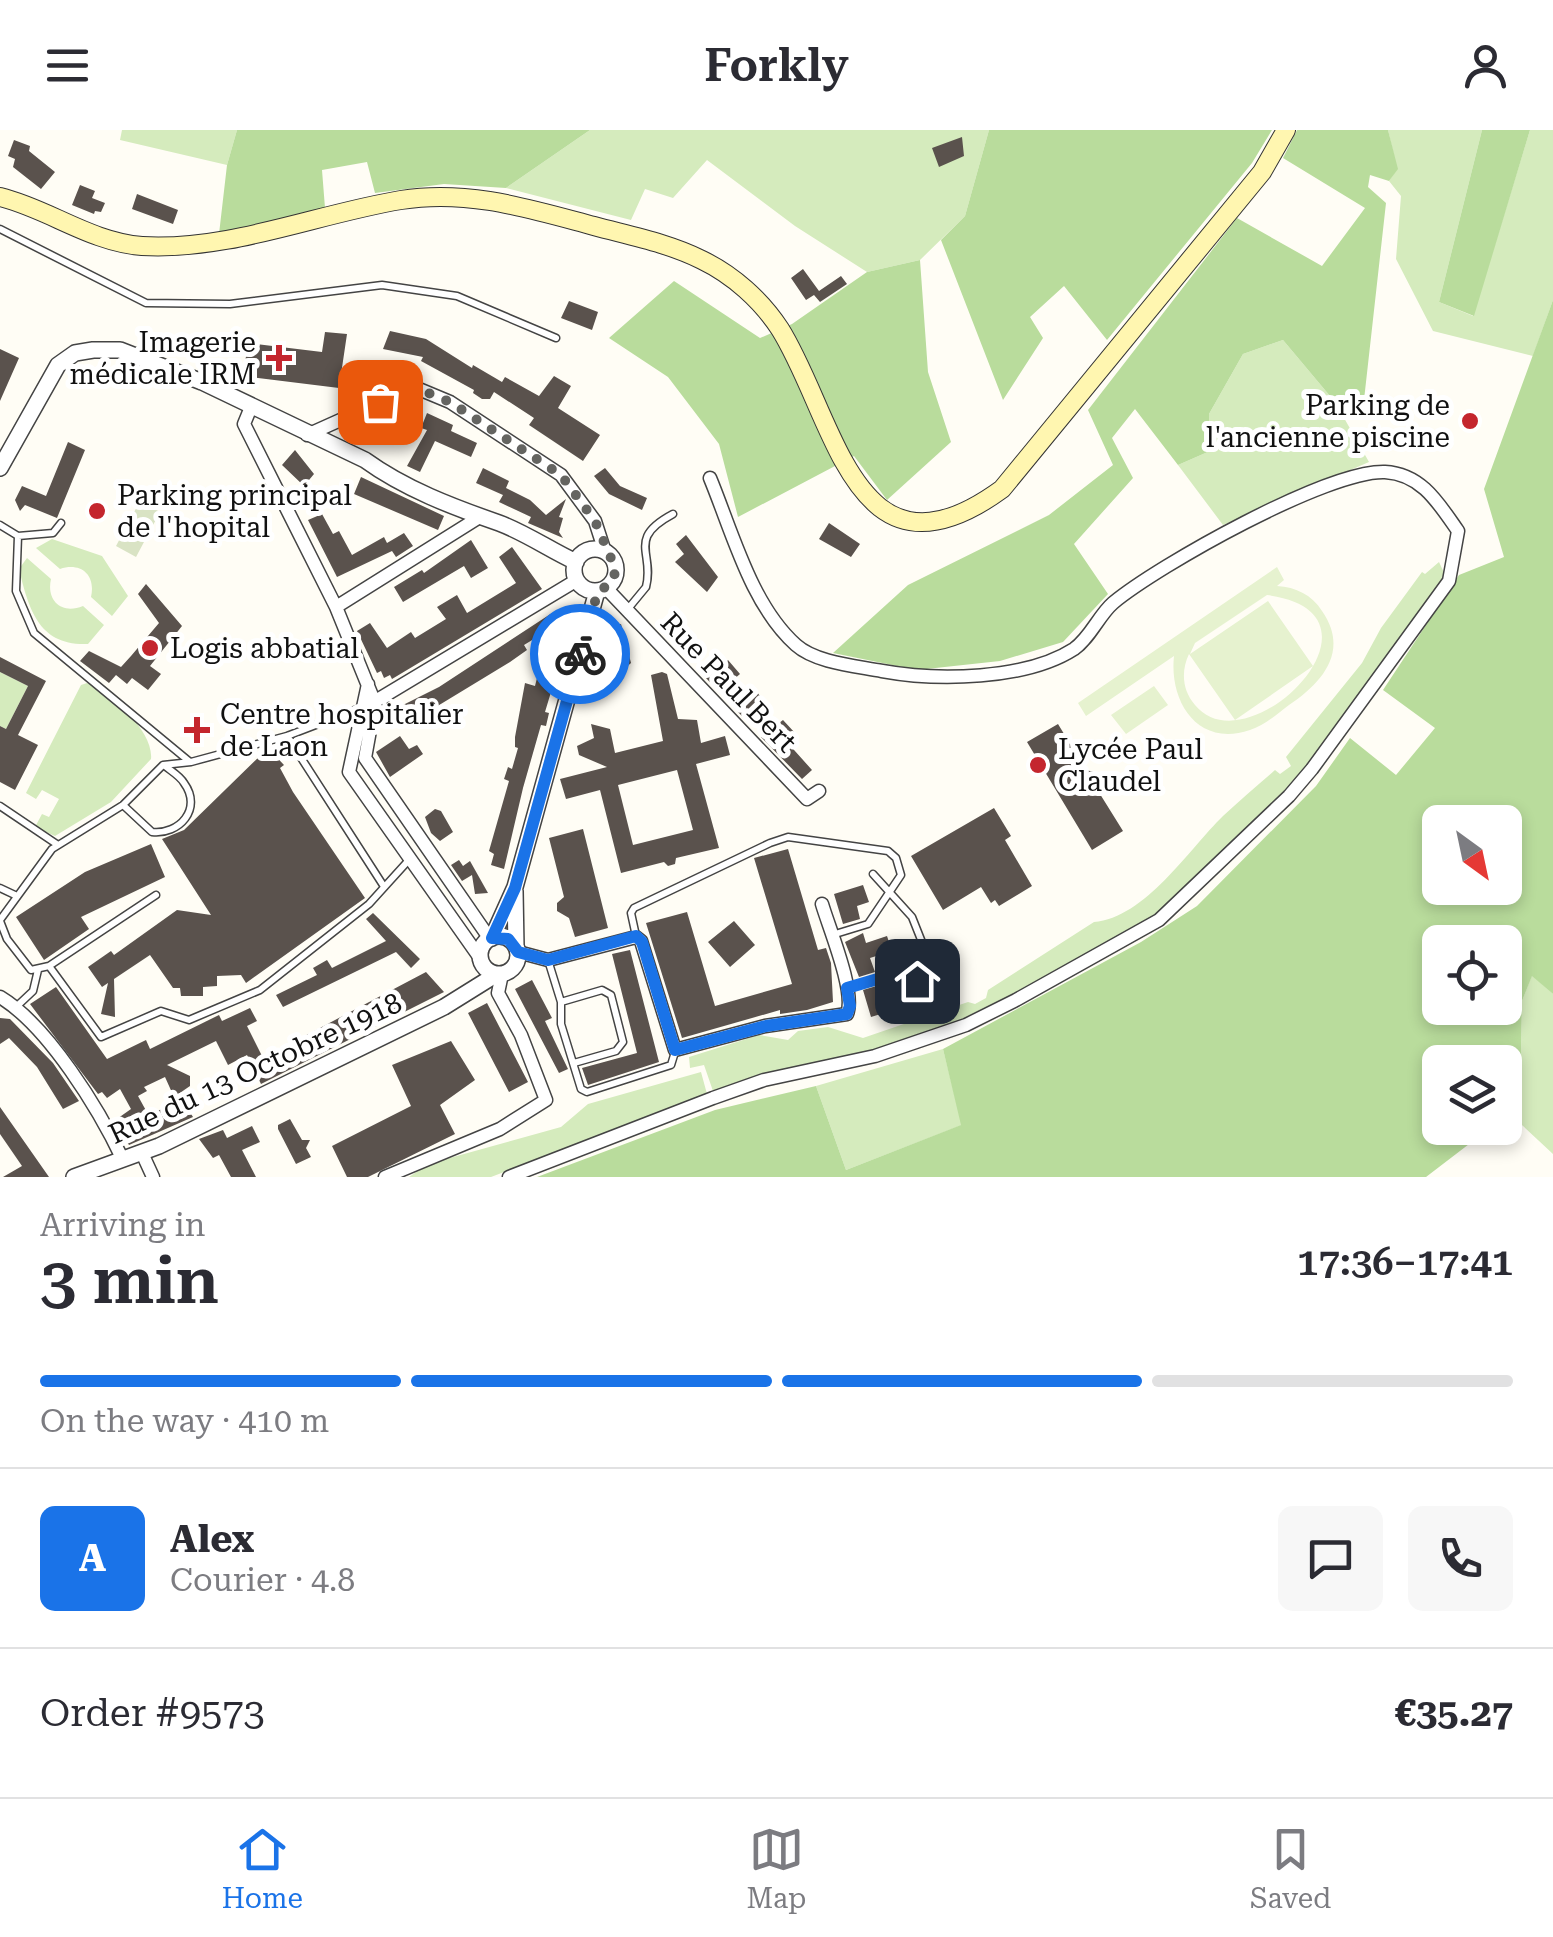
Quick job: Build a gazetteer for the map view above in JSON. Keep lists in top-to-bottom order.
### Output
{
  "streets": {
    "street": ["Rue Paul Bert", "Rue du 13 Octobre 1918"]
  },
  "places": {
    "health": ["Imagerie médicale IRM", "Centre hospitalier de Laon"],
    "other": [
      "Parking de l'ancienne piscine",
      "Parking principal de l'hopital",
      "Logis abbatial",
      "Lycée Paul Claudel"
    ]
  },
  "north": "bottom right",
  "page": {
    "header": "Forkly",
    "heading": ["3 min", "Arriving in", "17:36–17:41"],
    "panel": [
      "Alex",
      "Courier · 4.8",
      "Order #9573",
      "€35.27"
    ],
    "bar": "On the way · 410 m",
    "round": "A",
    "tabs": ["Home", "Map", "Saved"]
  }
}
